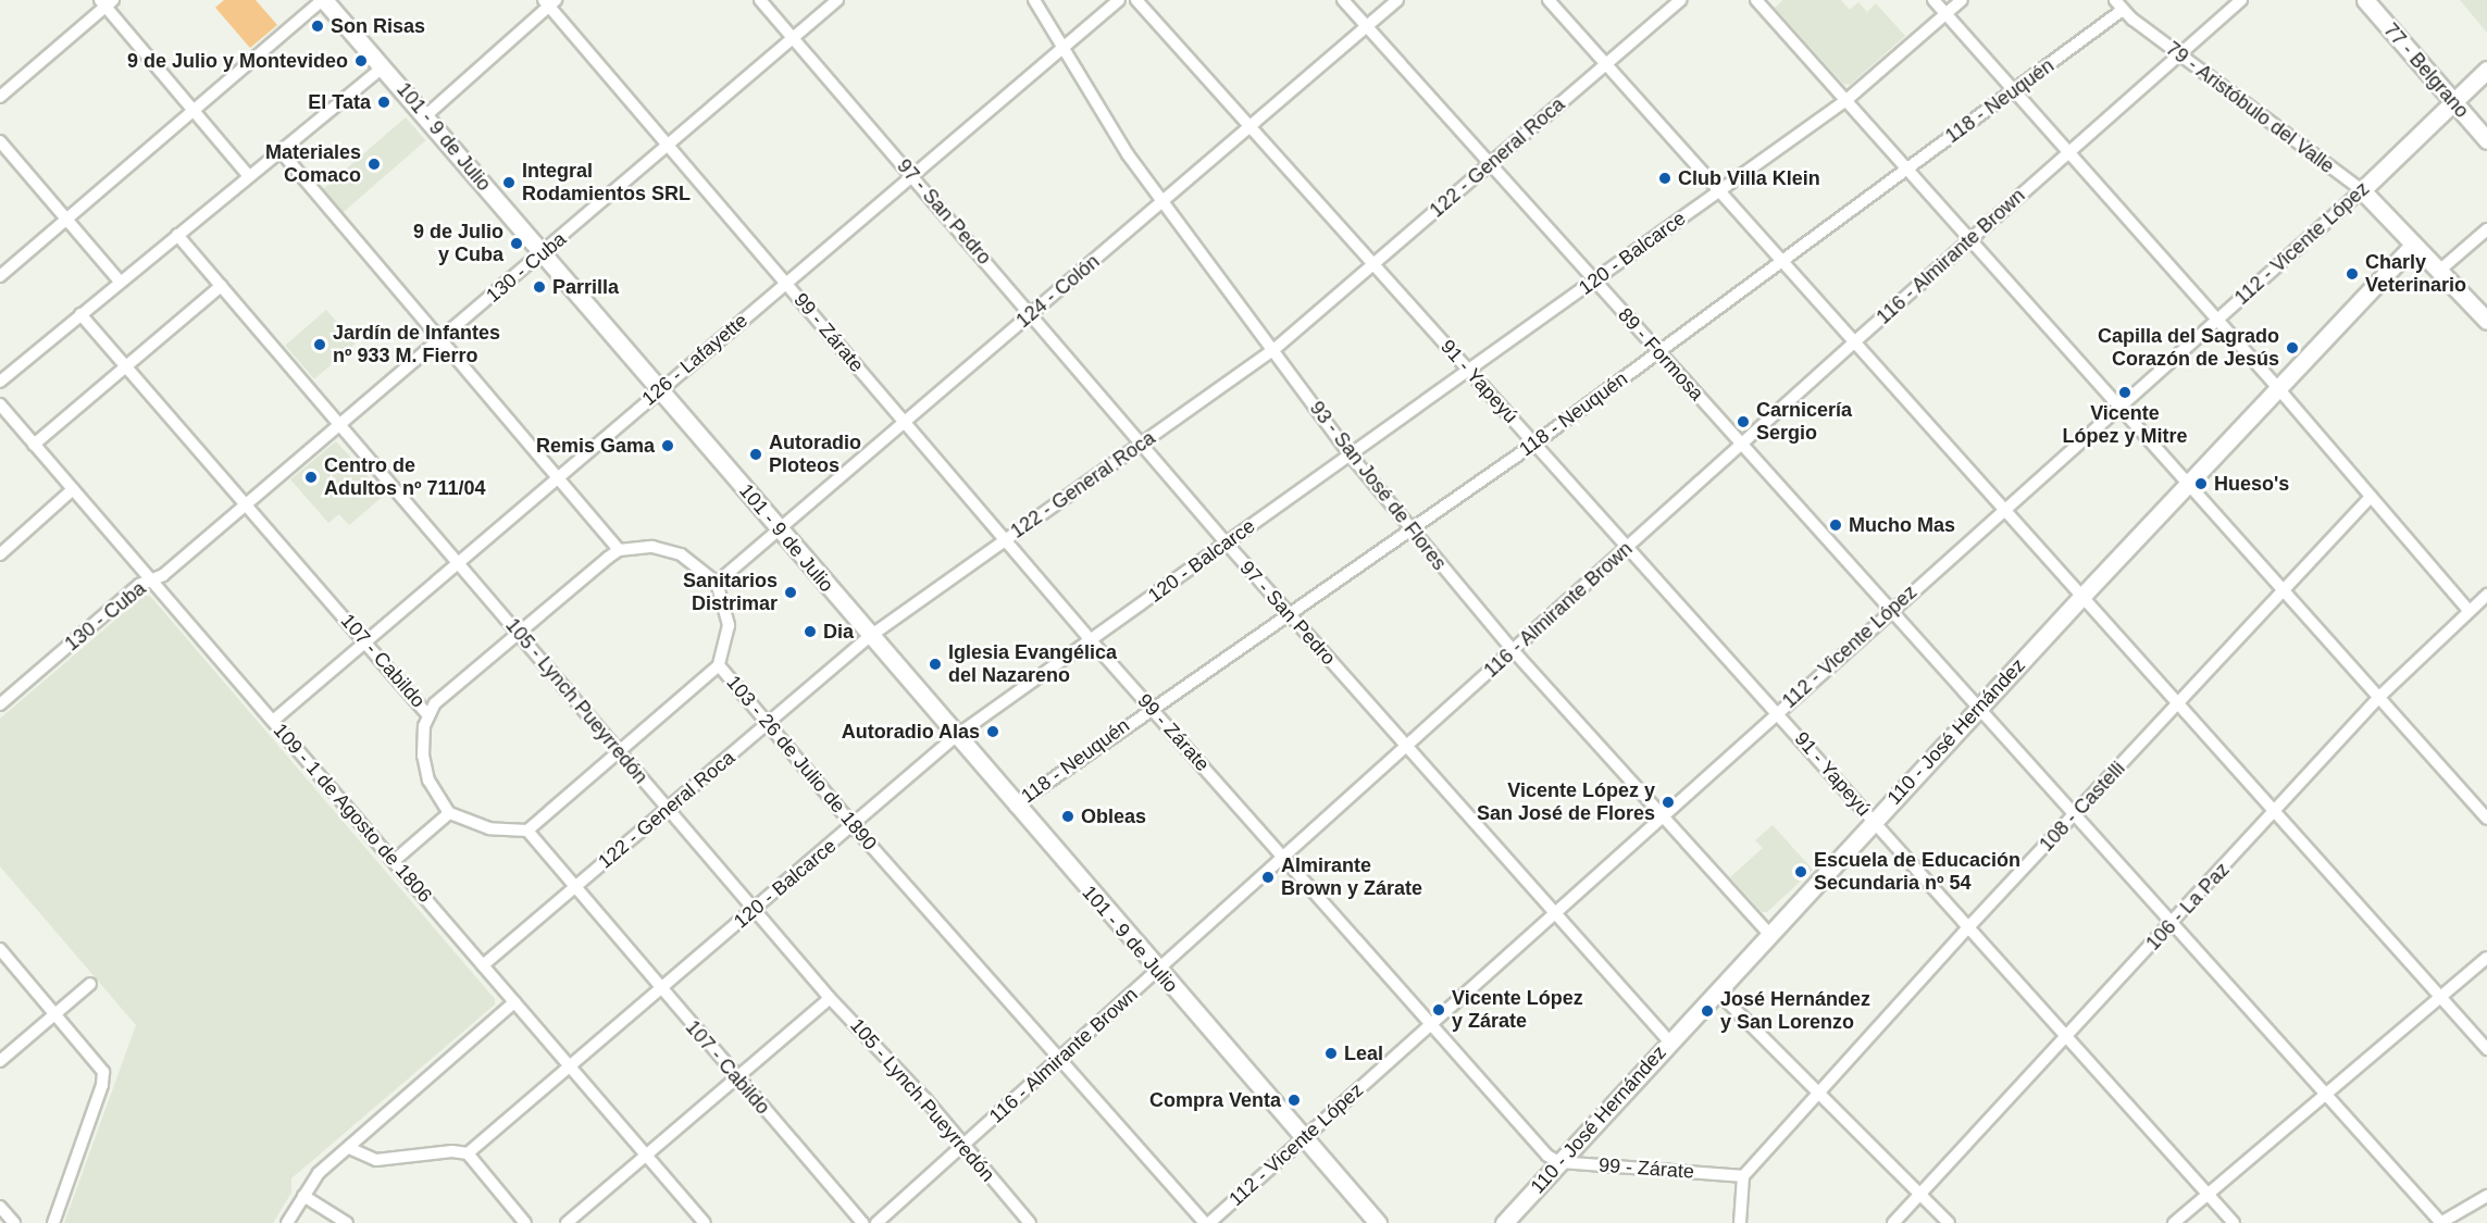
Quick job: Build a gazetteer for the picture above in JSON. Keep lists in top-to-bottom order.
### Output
{
  "streets": {
    "street": [
      "77 - Belgrano",
      "118 - Neuquén",
      "79 - Aristóbulo del Valle",
      "101 - 9 de Julio",
      "122 - General Roca",
      "97 - San Pedro",
      "112 - Vicente López",
      "120 - Balcarce",
      "116 - Almirante Brown",
      "130 - Cuba",
      "124 - Colón",
      "99 - Zárate",
      "89 - Formosa",
      "126 - Lafayette",
      "91 - Yapeyú",
      "93 - San José de Flores",
      "107 - Cabildo",
      "105 - Lynch Pueyrredón",
      "110 - José Hernández",
      "103 - 26 de Julio de 1890",
      "108 - Castelli",
      "109 - 1 de Agosto de 1806",
      "106 - La Paz"
    ]
  },
  "crossings": [
    ["77 - Belgrano", "112 - Vicente López"],
    ["118 - Neuquén", "79 - Aristóbulo del Valle"],
    ["118 - Neuquén", "101 - 9 de Julio"],
    ["118 - Neuquén", "97 - San Pedro"],
    ["118 - Neuquén", "99 - Zárate"],
    ["118 - Neuquén", "89 - Formosa"],
    ["118 - Neuquén", "91 - Yapeyú"],
    ["118 - Neuquén", "93 - San José de Flores"],
    ["79 - Aristóbulo del Valle", "112 - Vicente López"],
    ["79 - Aristóbulo del Valle", "116 - Almirante Brown"],
    ["79 - Aristóbulo del Valle", "110 - José Hernández"],
    ["101 - 9 de Julio", "122 - General Roca"],
    ["101 - 9 de Julio", "112 - Vicente López"],
    ["101 - 9 de Julio", "120 - Balcarce"],
    ["101 - 9 de Julio", "116 - Almirante Brown"],
    ["101 - 9 de Julio", "130 - Cuba"],
    ["101 - 9 de Julio", "124 - Colón"],
    ["101 - 9 de Julio", "126 - Lafayette"],
    ["122 - General Roca", "97 - San Pedro"],
    ["122 - General Roca", "99 - Zárate"],
    ["122 - General Roca", "89 - Formosa"],
    ["122 - General Roca", "91 - Yapeyú"],
    ["122 - General Roca", "93 - San José de Flores"],
    ["122 - General Roca", "107 - Cabildo"],
    ["122 - General Roca", "105 - Lynch Pueyrredón"],
    ["122 - General Roca", "103 - 26 de Julio de 1890"],
    ["122 - General Roca", "109 - 1 de Agosto de 1806"],
    ["97 - San Pedro", "112 - Vicente López"],
    ["97 - San Pedro", "120 - Balcarce"],
    ["97 - San Pedro", "116 - Almirante Brown"],
    ["97 - San Pedro", "130 - Cuba"],
    ["97 - San Pedro", "124 - Colón"],
    ["97 - San Pedro", "126 - Lafayette"],
    ["97 - San Pedro", "110 - José Hernández"],
    ["112 - Vicente López", "99 - Zárate"],
    ["112 - Vicente López", "89 - Formosa"],
    ["112 - Vicente López", "91 - Yapeyú"],
    ["112 - Vicente López", "93 - San José de Flores"],
    ["112 - Vicente López", "103 - 26 de Julio de 1890"],
    ["120 - Balcarce", "99 - Zárate"],
    ["120 - Balcarce", "89 - Formosa"],
    ["120 - Balcarce", "91 - Yapeyú"],
    ["120 - Balcarce", "93 - San José de Flores"],
    ["120 - Balcarce", "107 - Cabildo"],
    ["120 - Balcarce", "105 - Lynch Pueyrredón"],
    ["120 - Balcarce", "103 - 26 de Julio de 1890"],
    ["120 - Balcarce", "109 - 1 de Agosto de 1806"],
    ["116 - Almirante Brown", "99 - Zárate"],
    ["116 - Almirante Brown", "89 - Formosa"],
    ["116 - Almirante Brown", "91 - Yapeyú"],
    ["116 - Almirante Brown", "93 - San José de Flores"],
    ["116 - Almirante Brown", "105 - Lynch Pueyrredón"],
    ["116 - Almirante Brown", "103 - 26 de Julio de 1890"],
    ["130 - Cuba", "99 - Zárate"],
    ["130 - Cuba", "107 - Cabildo"],
    ["130 - Cuba", "105 - Lynch Pueyrredón"],
    ["130 - Cuba", "109 - 1 de Agosto de 1806"],
    ["124 - Colón", "99 - Zárate"],
    ["124 - Colón", "89 - Formosa"],
    ["124 - Colón", "91 - Yapeyú"],
    ["124 - Colón", "93 - San José de Flores"],
    ["124 - Colón", "103 - 26 de Julio de 1890"],
    ["99 - Zárate", "126 - Lafayette"],
    ["99 - Zárate", "110 - José Hernández"],
    ["99 - Zárate", "108 - Castelli"],
    ["89 - Formosa", "110 - José Hernández"],
    ["89 - Formosa", "108 - Castelli"],
    ["89 - Formosa", "106 - La Paz"],
    ["126 - Lafayette", "93 - San José de Flores"],
    ["126 - Lafayette", "107 - Cabildo"],
    ["126 - Lafayette", "105 - Lynch Pueyrredón"],
    ["126 - Lafayette", "109 - 1 de Agosto de 1806"],
    ["91 - Yapeyú", "110 - José Hernández"],
    ["91 - Yapeyú", "108 - Castelli"],
    ["91 - Yapeyú", "106 - La Paz"],
    ["93 - San José de Flores", "110 - José Hernández"],
    ["107 - Cabildo", "105 - Lynch Pueyrredón"]
  ],
  "places": [
    "Son Risas",
    "9 de Julio y Montevideo",
    "El Tata",
    "Materiales Comaco",
    "Club Villa Klein",
    "Integral Rodamientos SRL",
    "9 de Julio y Cuba",
    "Charly Veterinario",
    "Parrilla",
    "Jardín de Infantes nº 933 M. Fierro",
    "Capilla del Sagrado Corazón de Jesús",
    "Vicente López y Mitre",
    "Carnicería Sergio",
    "Remis Gama",
    "Autoradio Ploteos",
    "Centro de Adultos nº 711/04",
    "Hueso's",
    "Mucho Mas",
    "Sanitarios Distrimar",
    "Dia",
    "Iglesia Evangélica del Nazareno",
    "Autoradio Alas",
    "Vicente López y San José de Flores",
    "Obleas",
    "Escuela de Educación Secundaria nº 54",
    "Almirante Brown y Zárate",
    "Vicente López y Zárate",
    "José Hernández y San Lorenzo",
    "Leal",
    "Compra Venta"
  ]
}
